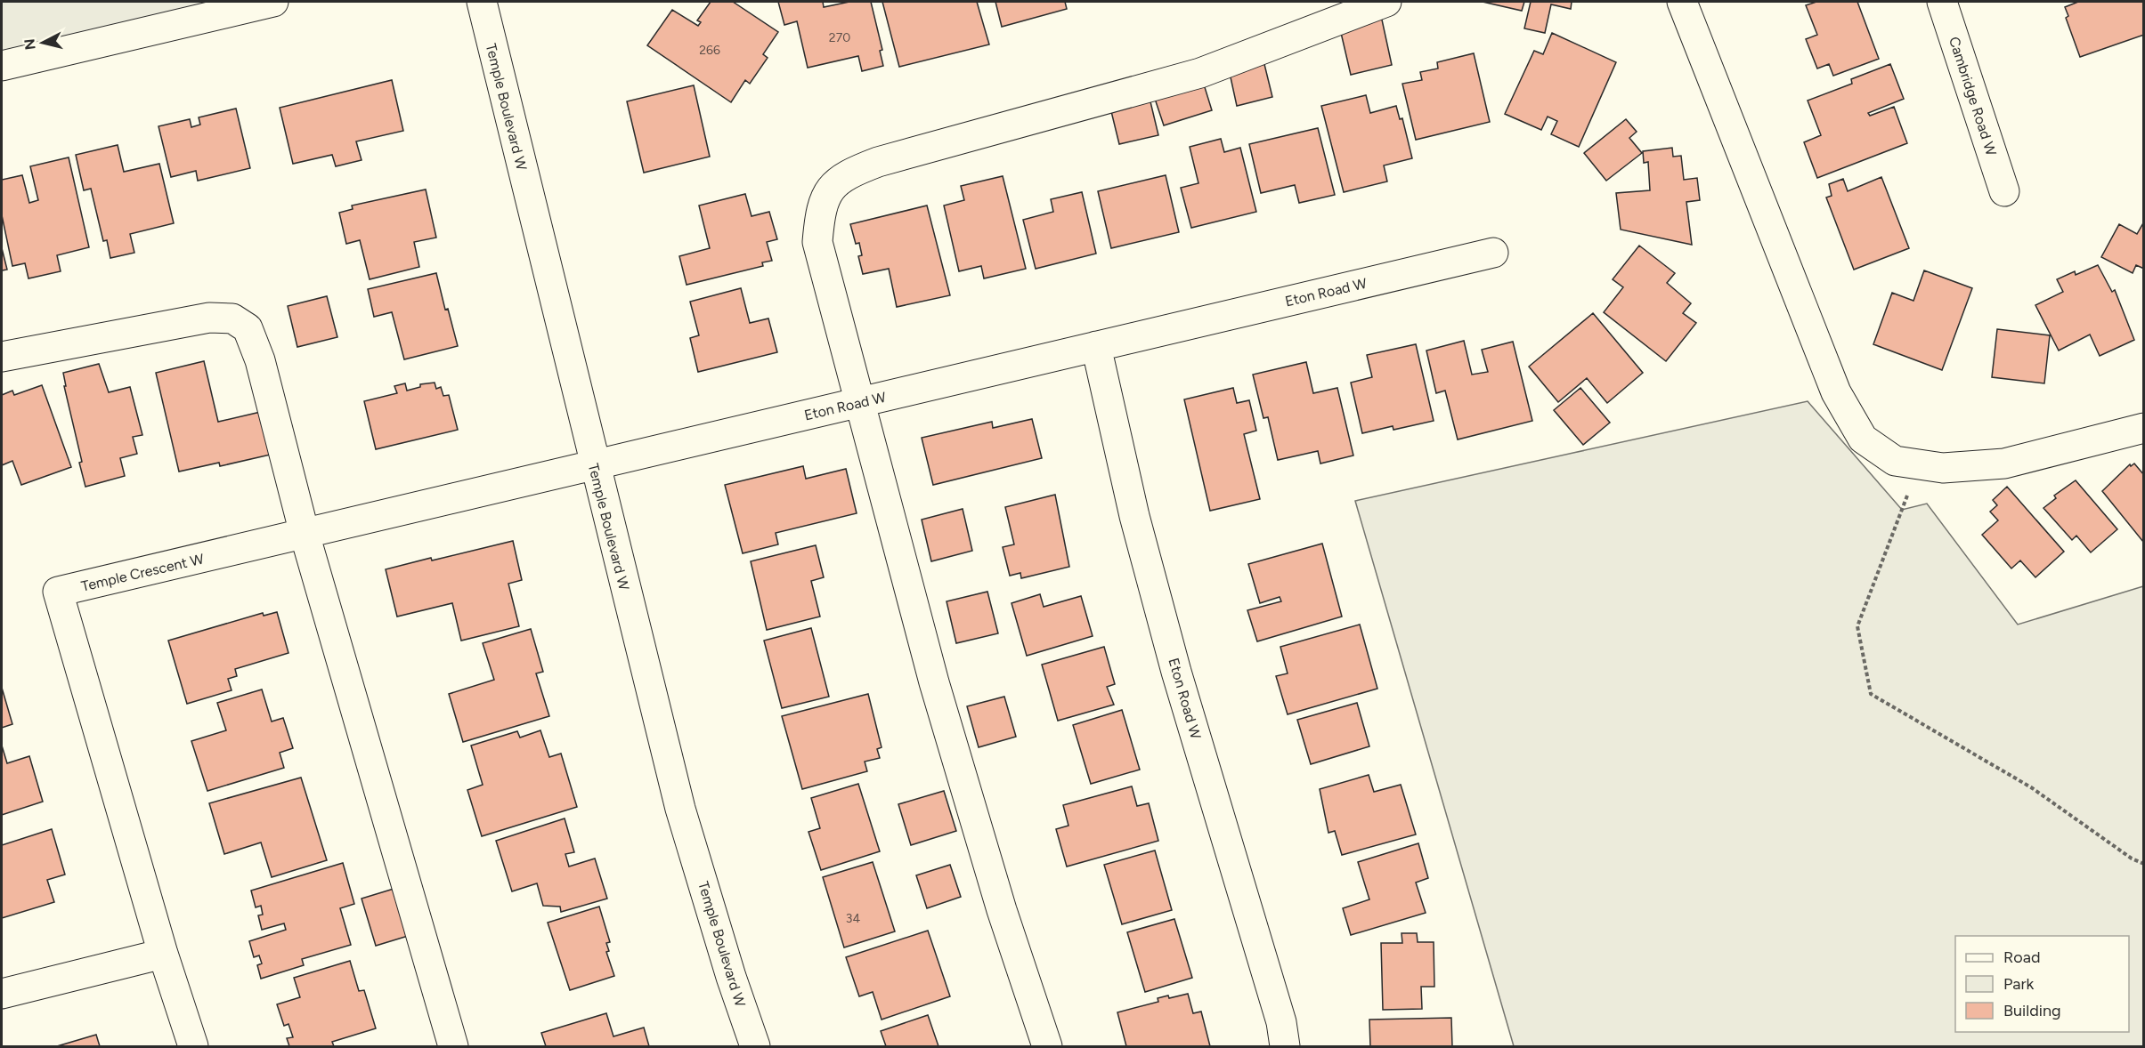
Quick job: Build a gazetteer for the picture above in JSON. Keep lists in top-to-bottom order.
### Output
{
  "streets": {
    "street": [
      "Cambridge Road W",
      "Temple Boulevard W",
      "Eton Road W",
      "Temple Crescent W"
    ]
  },
  "crossings": [
    ["Temple Boulevard W", "Eton Road W"],
    ["Temple Boulevard W", "Temple Crescent W"],
    ["Eton Road W", "Temple Crescent W"]
  ],
  "house_numbers": ["270", "266", "34"],
  "legend": ["Road", "Park", "Building"],
  "north": "left"
}
